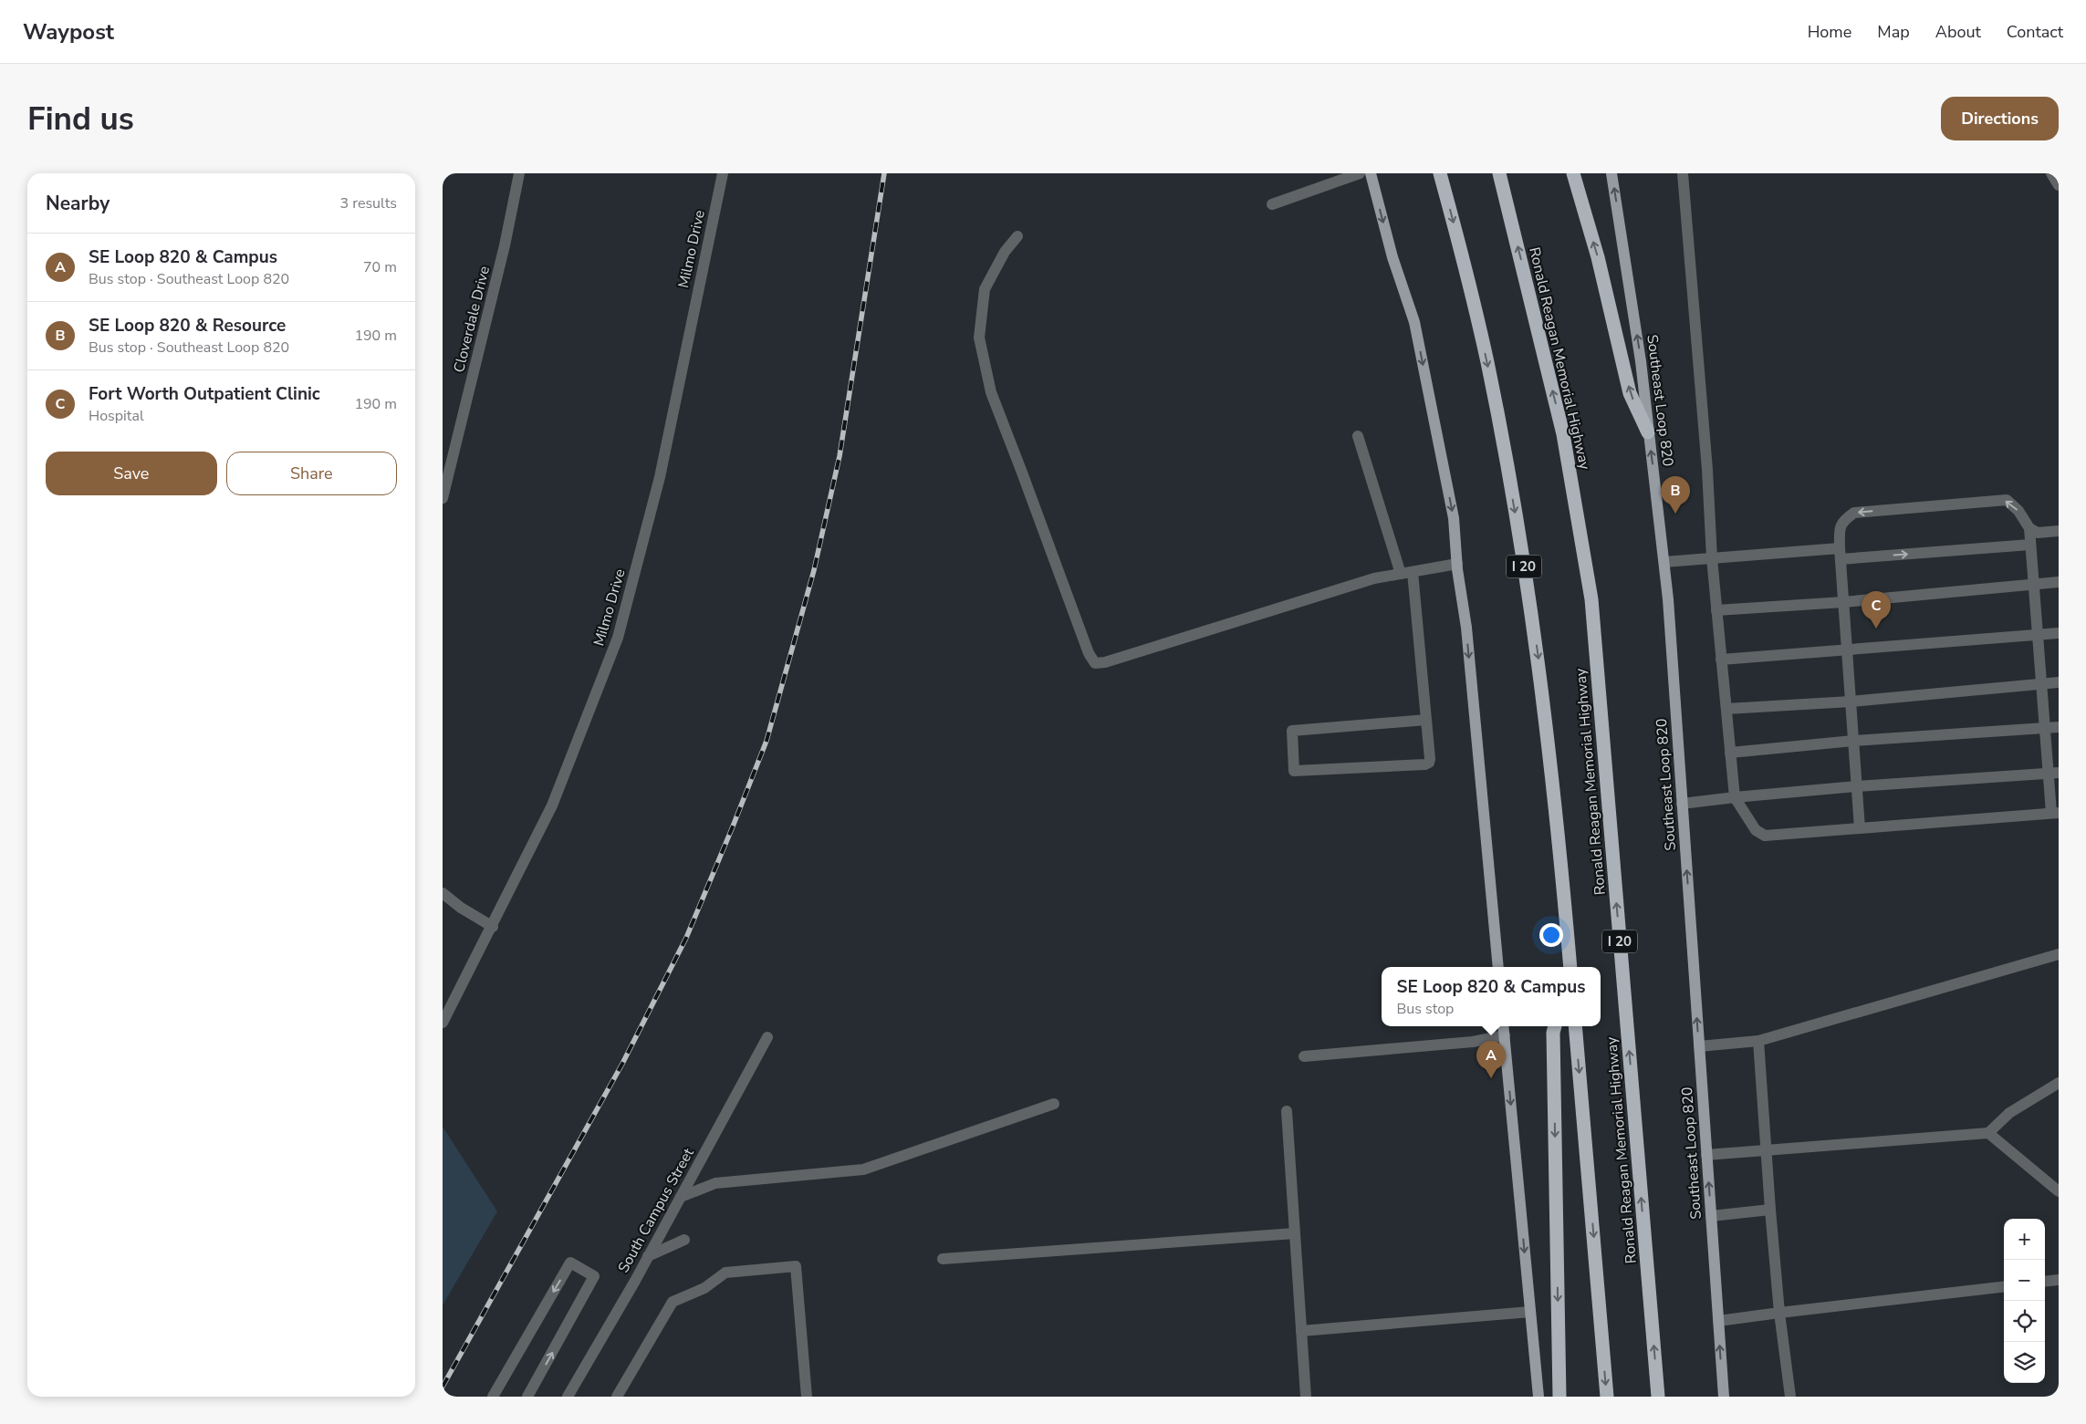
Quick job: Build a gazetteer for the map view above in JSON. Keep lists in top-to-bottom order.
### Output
{
  "streets": {
    "highway": ["Ronald Reagan Memorial Highway", "I 20"],
    "main road": ["Southeast Loop 820"],
    "street": ["Milmo Drive", "Cloverdale Drive", "South Campus Street"]
  },
  "one_way": ["Southeast Loop 820"],
  "page": {
    "header": "Waypost",
    "nav": [
      "Home",
      "Map",
      "About",
      "Contact"
    ],
    "buttons": [
      "Directions",
      ["Save", "Share"]
    ],
    "title": "Find us",
    "heading": ["Nearby", "3 results"],
    "list": [
      {
        "mark": "A",
        "name": "SE Loop 820 & Campus",
        "note": "Bus stop · Southeast Loop 820",
        "value": "70 m"
      },
      {
        "mark": "B",
        "name": "SE Loop 820 & Resource",
        "note": "Bus stop · Southeast Loop 820",
        "value": "190 m"
      },
      {
        "mark": "C",
        "name": "Fort Worth Outpatient Clinic",
        "note": "Hospital",
        "value": "190 m"
      }
    ],
    "pins": ["B", "C", "A"],
    "popup": ["SE Loop 820 & Campus", "Bus stop"],
    "map_buttons": ["+", "−"]
  }
}
